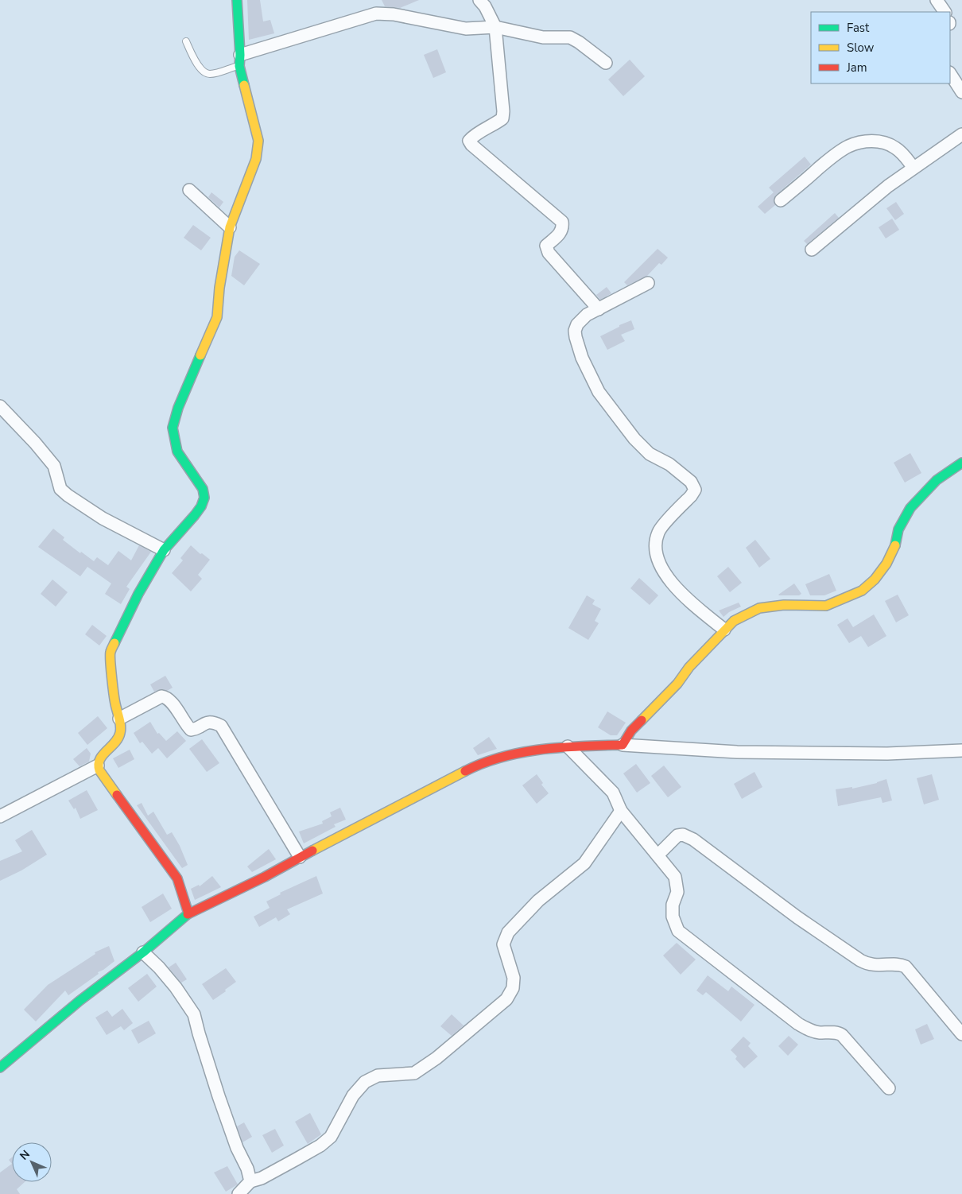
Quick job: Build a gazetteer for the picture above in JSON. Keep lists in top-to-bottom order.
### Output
{
  "legend": ["Fast", "Slow", "Jam"],
  "north": "top left"
}
